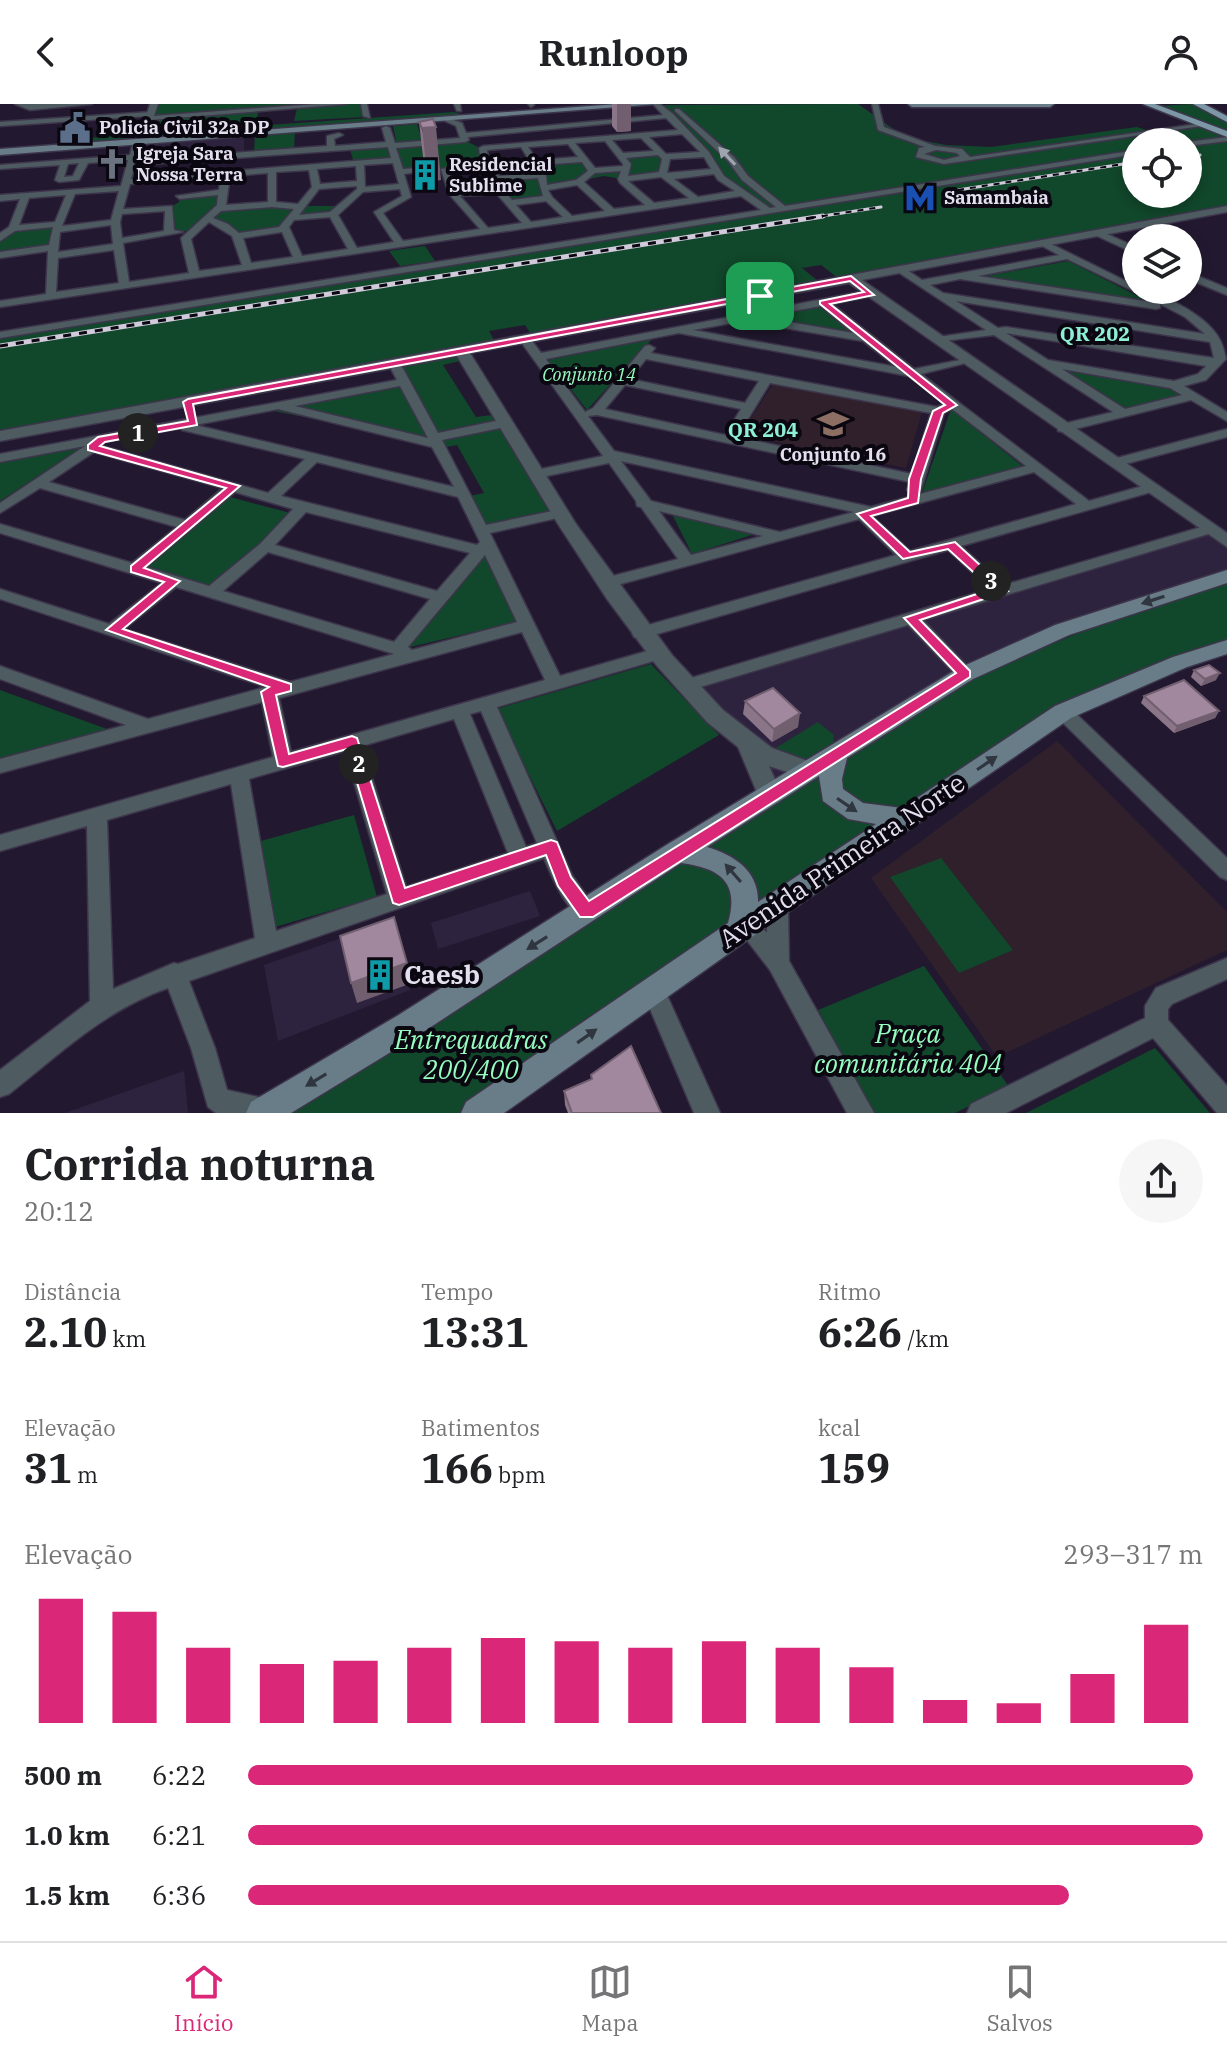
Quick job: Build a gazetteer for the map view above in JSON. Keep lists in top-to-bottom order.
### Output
{
  "streets": {
    "main road": ["Avenida Primeira Norte"]
  },
  "districts": ["QR 202", "QR 204"],
  "parks": ["Conjunto 14", "Praça comunitária 404", "Entrequadras 200/400"],
  "places": {
    "public building": ["Policia Civil 32a DP"],
    "church": ["Igreja Sara Nossa Terra"],
    "building": ["Residencial Sublime", "Caesb"],
    "metro station": ["Samambaia"],
    "school or university": ["Conjunto 16"]
  },
  "page": {
    "header": "Runloop",
    "pins": ["1", "3", "2"],
    "heading": ["Corrida noturna", "20:12"],
    "stats": [
      ["Distância", "2.10 km"],
      ["Tempo", "13:31"],
      ["Ritmo", "6:26 /km"],
      ["Elevação", "31 m"],
      ["Batimentos", "166 bpm"],
      ["kcal", "159"]
    ],
    "chart": ["Elevação", "293–317 m"],
    "list": [
      {
        "name": "500 m",
        "note": "6:22"
      },
      {
        "name": "1.0 km",
        "note": "6:21"
      },
      {
        "name": "1.5 km",
        "note": "6:36"
      }
    ],
    "tabs": ["Início", "Mapa", "Salvos"]
  }
}
